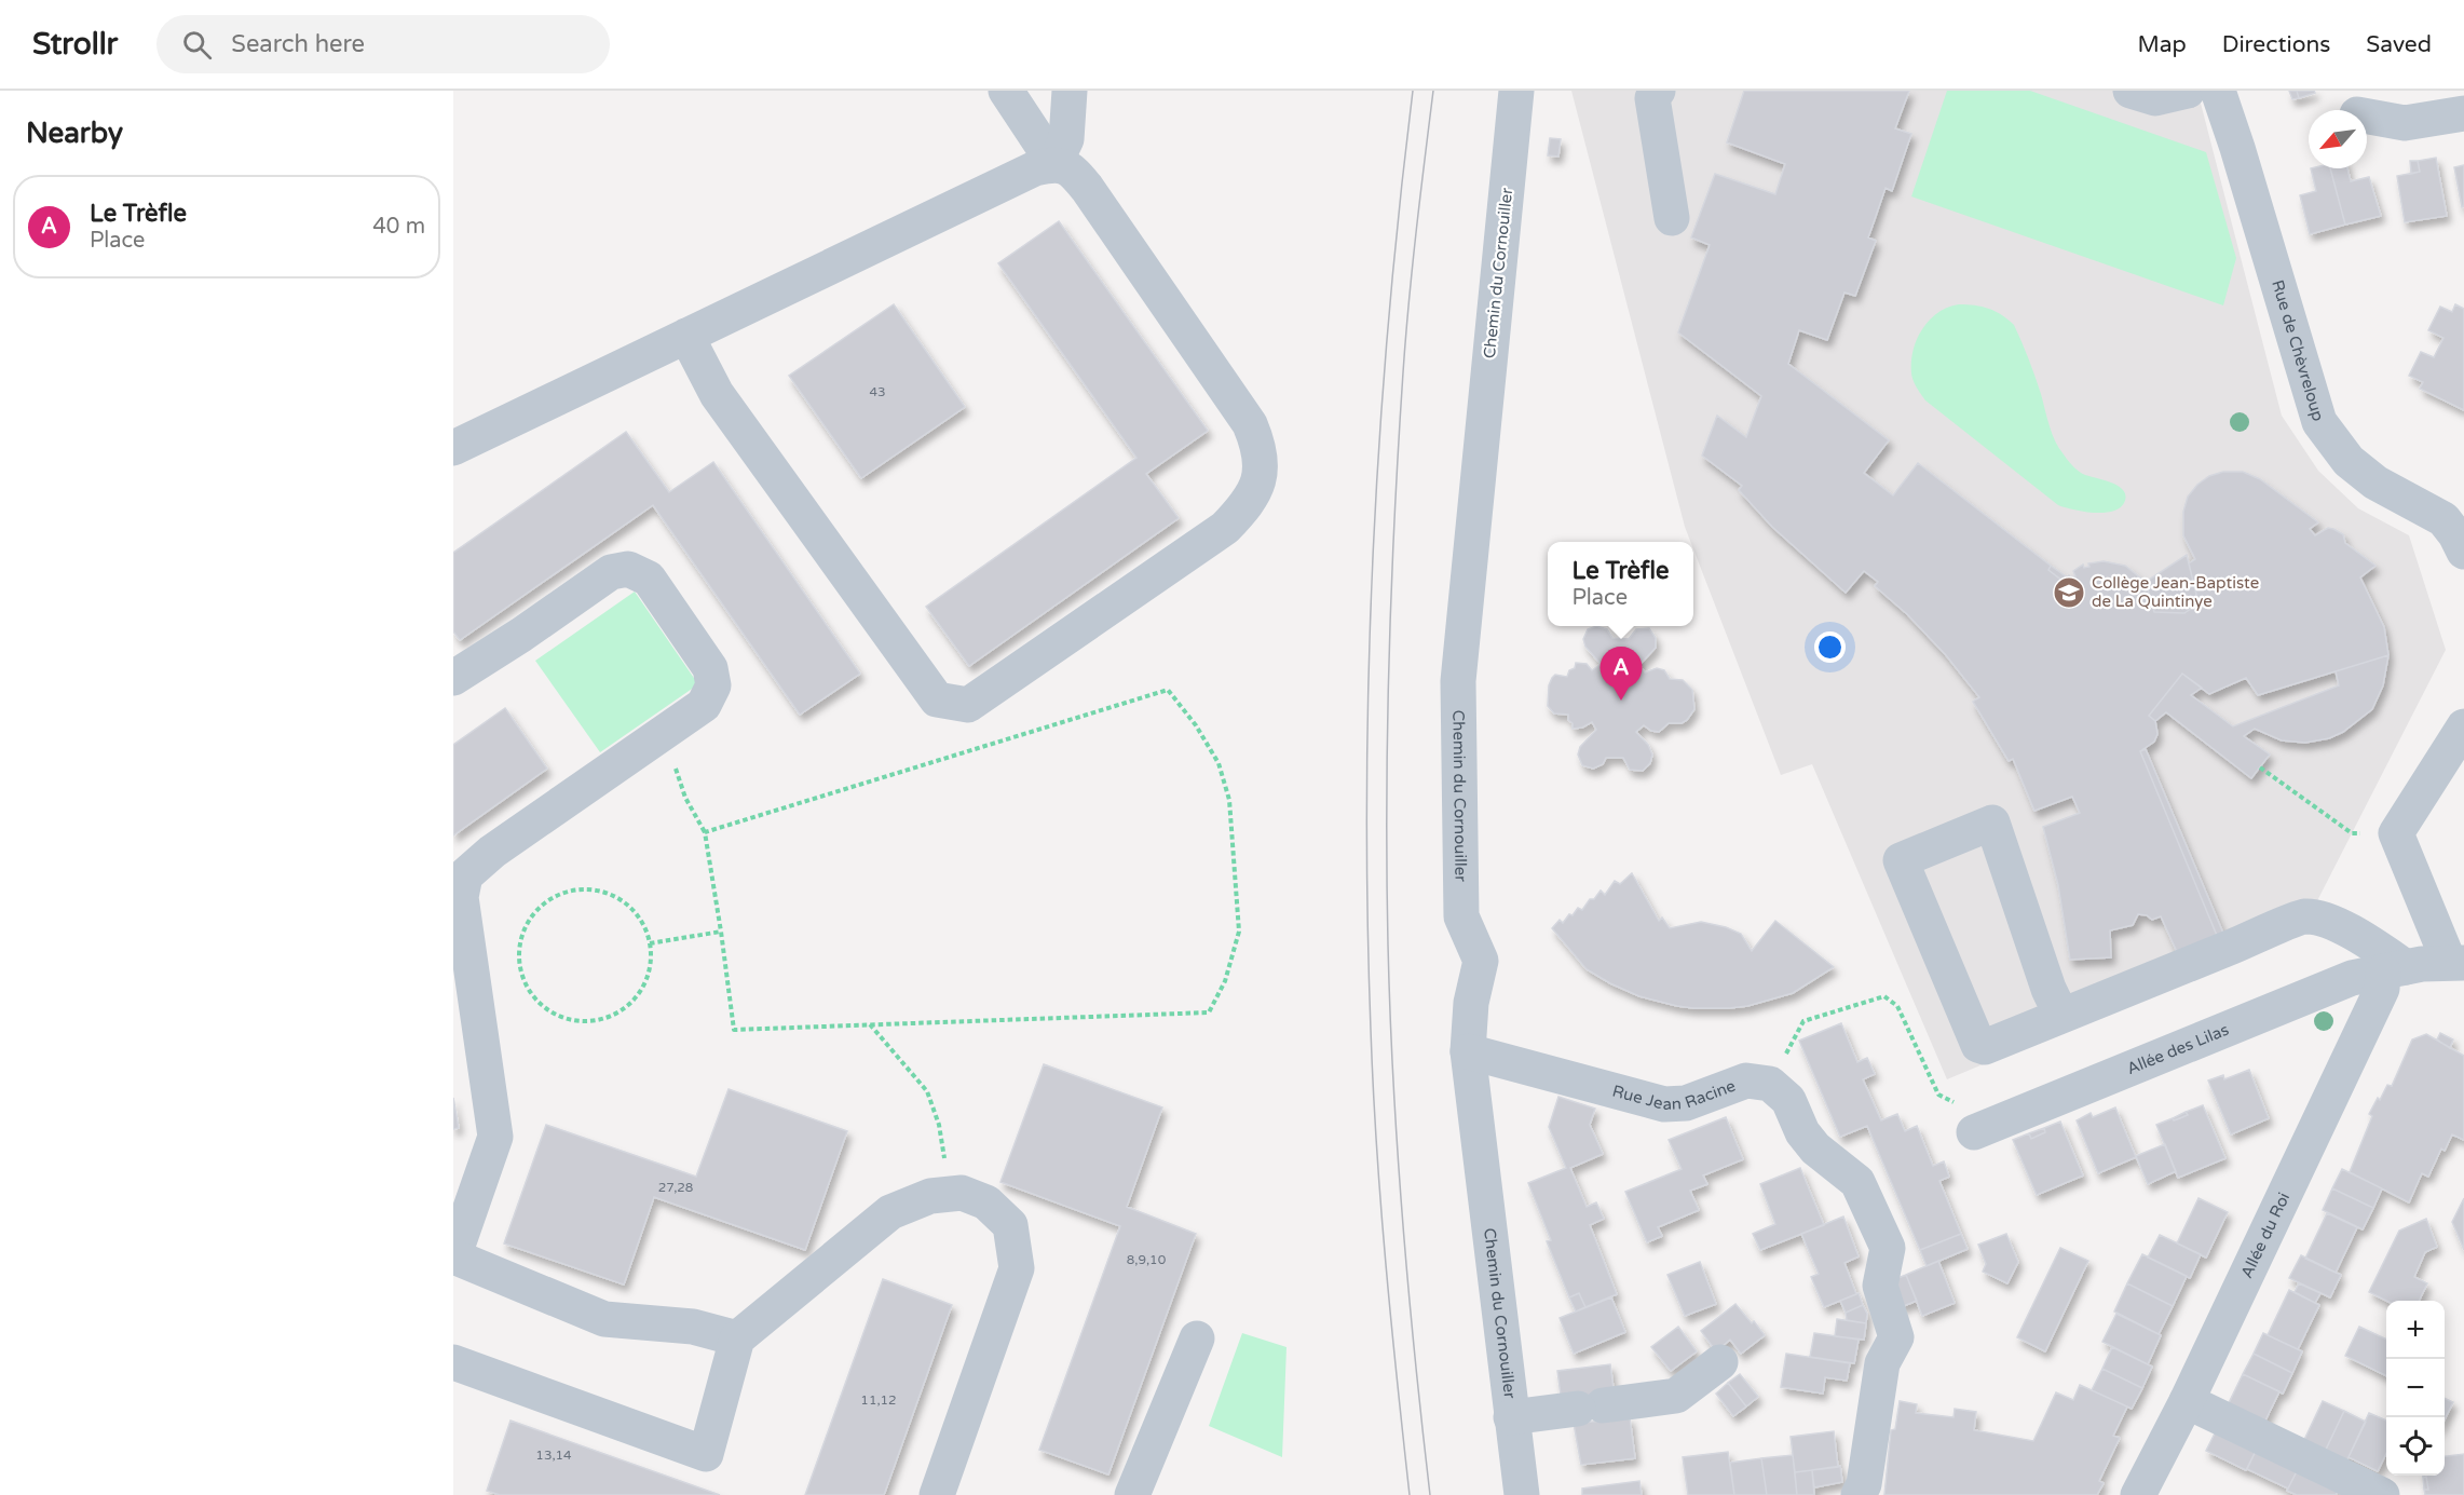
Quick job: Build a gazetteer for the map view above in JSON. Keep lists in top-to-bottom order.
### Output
{
  "streets": {
    "street": [
      "Chemin du Cornouiller",
      "Rue de Chèvreloup",
      "Allée des Lilas",
      "Rue Jean Racine",
      "Allée du Roi"
    ]
  },
  "crossings": [
    ["Chemin du Cornouiller", "Rue Jean Racine"],
    ["Allée des Lilas", "Allée du Roi"]
  ],
  "places": {
    "school or university": ["Collège Jean-Baptiste de La Quintinye"]
  },
  "house_numbers": [
    "43",
    "27,28",
    "8,9,10",
    "11,12",
    "13,14"
  ],
  "north": "bottom left",
  "page": {
    "header": "Strollr",
    "search": "Search here",
    "nav": ["Map", "Directions", "Saved"],
    "heading": "Nearby",
    "list": [
      {
        "mark": "A",
        "name": "Le Trèfle",
        "note": "Place",
        "value": "40 m"
      }
    ],
    "popup": ["Le Trèfle", "Place"],
    "pins": "A",
    "map_buttons": ["+", "−"]
  }
}
